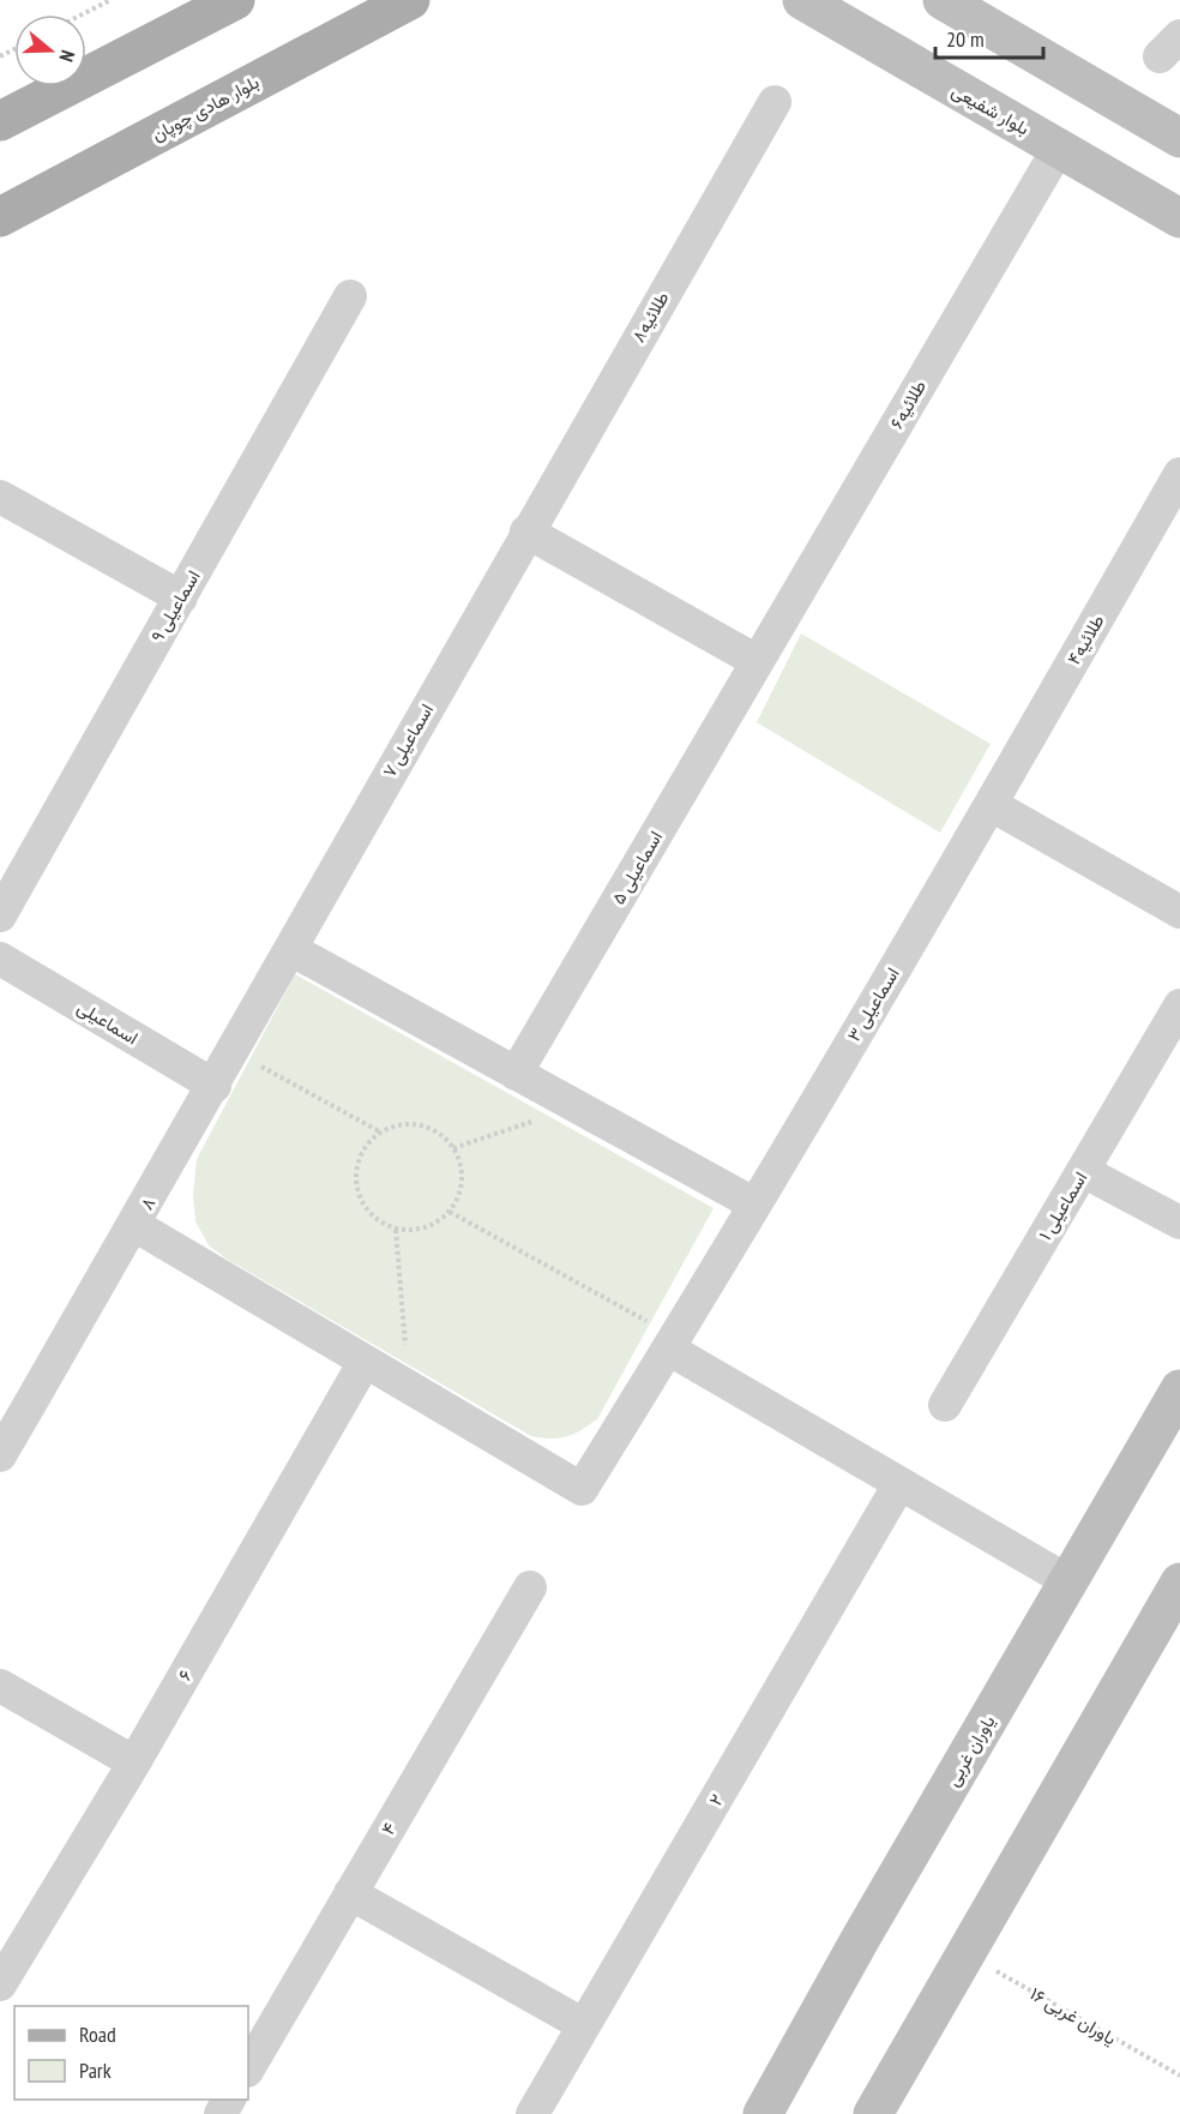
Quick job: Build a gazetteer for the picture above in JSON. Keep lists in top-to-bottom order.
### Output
{
  "streets": {
    "main road": ["بلوار هادی چوپان", "بلوار شفیعی", "یاوران غربی"],
    "street": [
      "طلائیه۸",
      "طلائیه۶",
      "اسماعیلی ۹",
      "طلائیه۴",
      "اسماعیلی ۷",
      "اسماعیلی ۵",
      "اسماعیلی ۳",
      "اسماعیلی",
      "۸",
      "اسماعیلی ۱",
      "۶",
      "۲",
      "۴"
    ],
    "path": ["۱۶ یاوران غربی"]
  },
  "crossings": [
    ["بلوار شفیعی", "طلائیه۶"],
    ["طلائیه۸", "اسماعیلی ۷"],
    ["طلائیه۶", "اسماعیلی ۵"],
    ["طلائیه۴", "اسماعیلی ۳"],
    ["اسماعیلی ۷", "۸"],
    ["اسماعیلی", "۸"]
  ],
  "legend": ["Road", "Park"],
  "scale_bar": "20 m",
  "north": "right"
}
